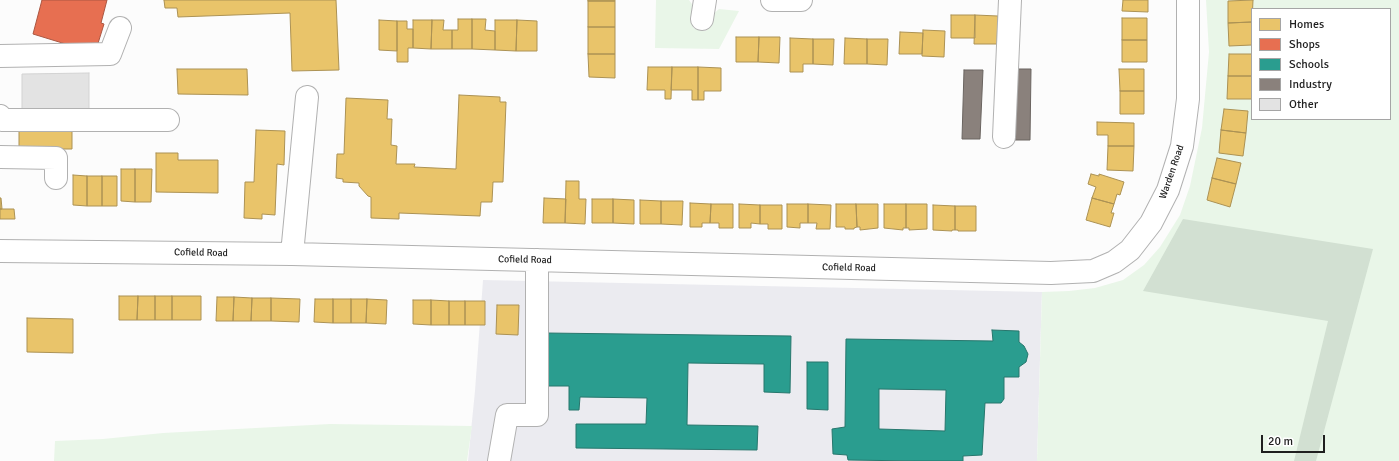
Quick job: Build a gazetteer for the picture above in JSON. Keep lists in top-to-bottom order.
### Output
{
  "streets": {
    "street": ["Warden Road", "Cofield Road"]
  },
  "crossings": [
    ["Warden Road", "Cofield Road"]
  ],
  "legend": [
    "Homes",
    "Shops",
    "Schools",
    "Industry",
    "Other"
  ],
  "scale_bar": "20 m"
}
